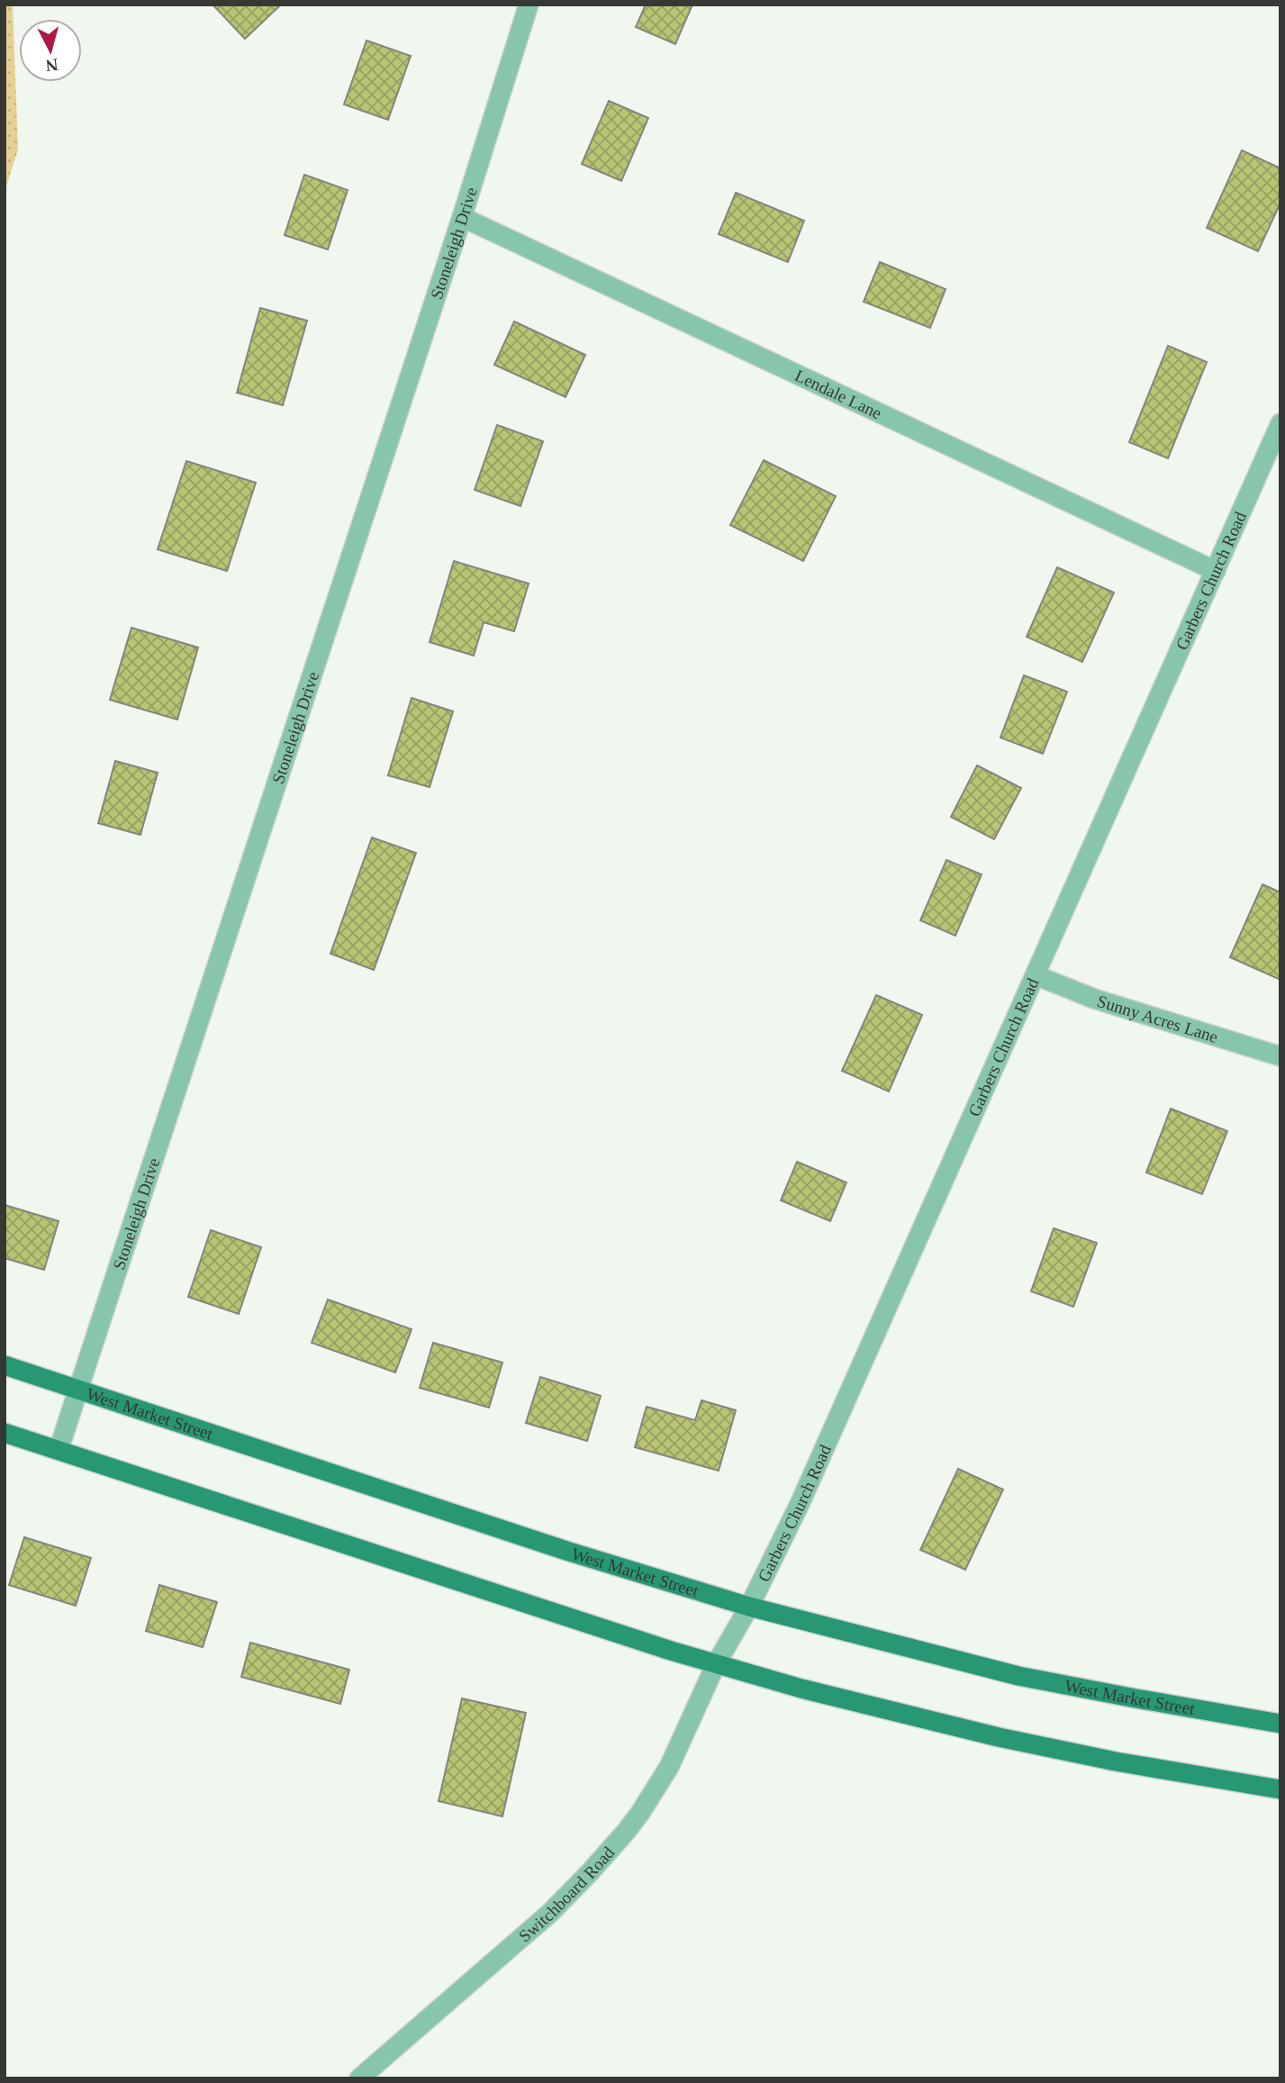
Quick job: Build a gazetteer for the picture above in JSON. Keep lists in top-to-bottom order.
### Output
{
  "streets": {
    "main road": ["West Market Street"],
    "street": [
      "Stoneleigh Drive",
      "Lendale Lane",
      "Garbers Church Road",
      "Sunny Acres Lane",
      "Switchboard Road"
    ]
  },
  "crossings": [
    ["Stoneleigh Drive", "Lendale Lane"],
    ["Stoneleigh Drive", "West Market Street"],
    ["Lendale Lane", "Garbers Church Road"],
    ["Garbers Church Road", "Sunny Acres Lane"],
    ["Garbers Church Road", "West Market Street"],
    ["Garbers Church Road", "Switchboard Road"]
  ],
  "north": "bottom"
}
